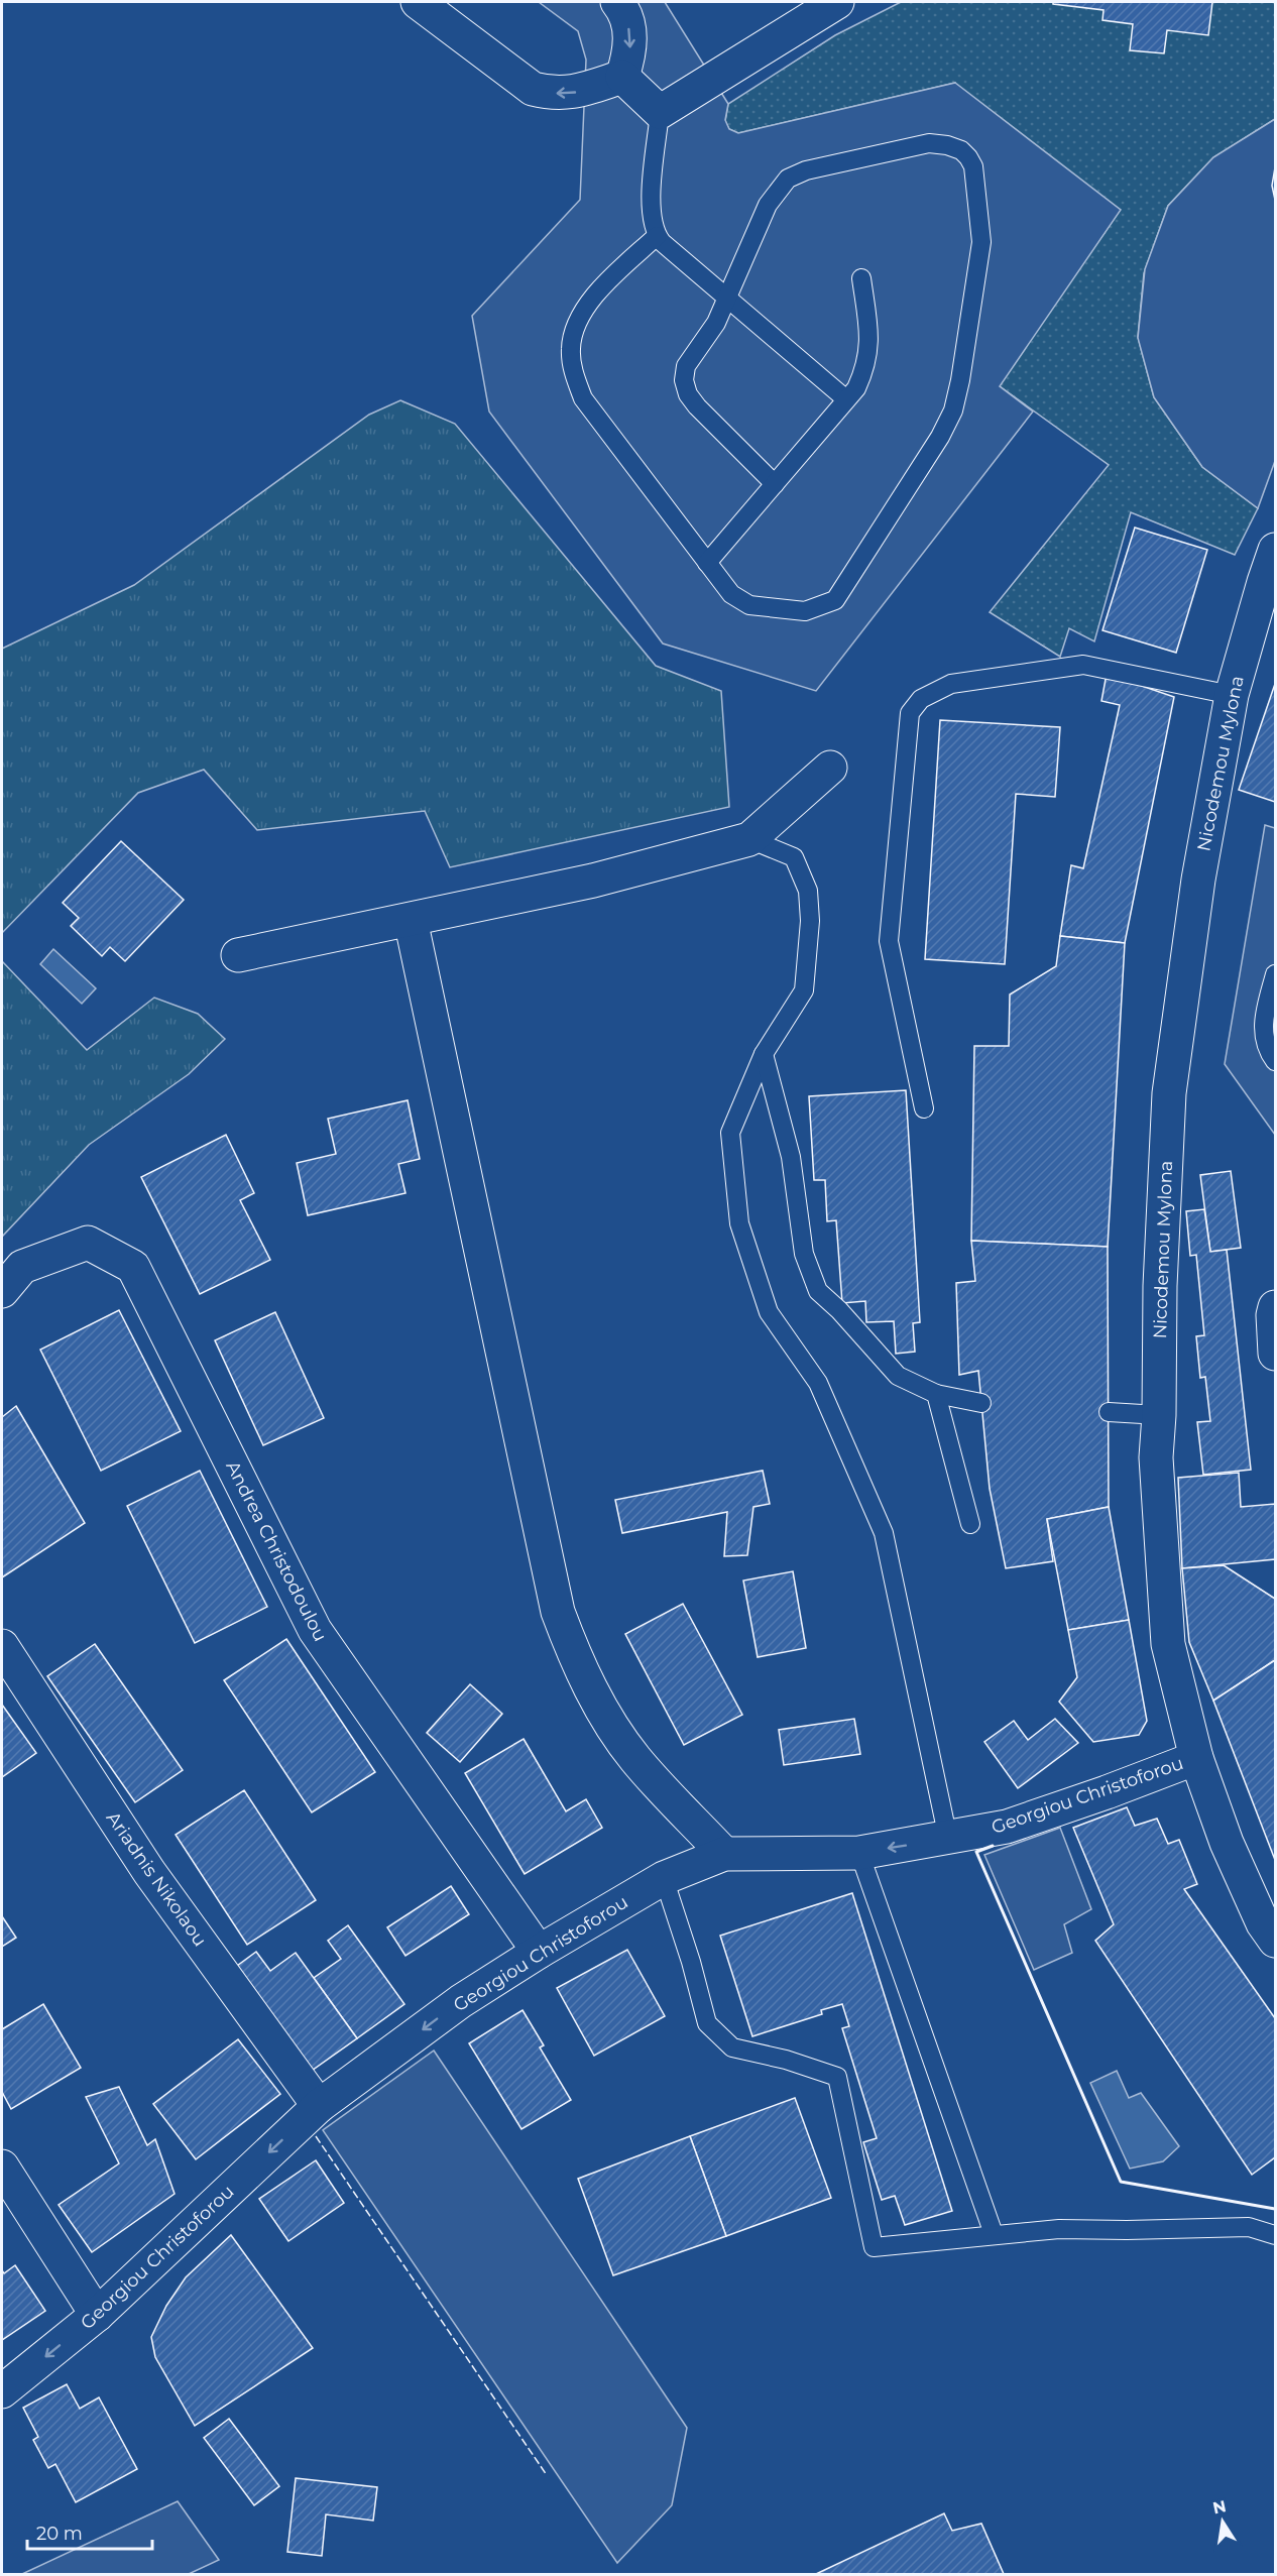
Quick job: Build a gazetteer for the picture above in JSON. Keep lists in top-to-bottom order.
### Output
{
  "streets": {
    "street": [
      "Nicodemou Mylona",
      "Andrea Christodoulou",
      "Georgiou Christoforou",
      "Ariadnis Nikolaou"
    ]
  },
  "crossings": [
    ["Nicodemou Mylona", "Georgiou Christoforou"],
    ["Andrea Christodoulou", "Georgiou Christoforou"],
    ["Georgiou Christoforou", "Ariadnis Nikolaou"]
  ],
  "one_way": ["Georgiou Christoforou"],
  "scale_bar": "20 m",
  "north": "top"
}
